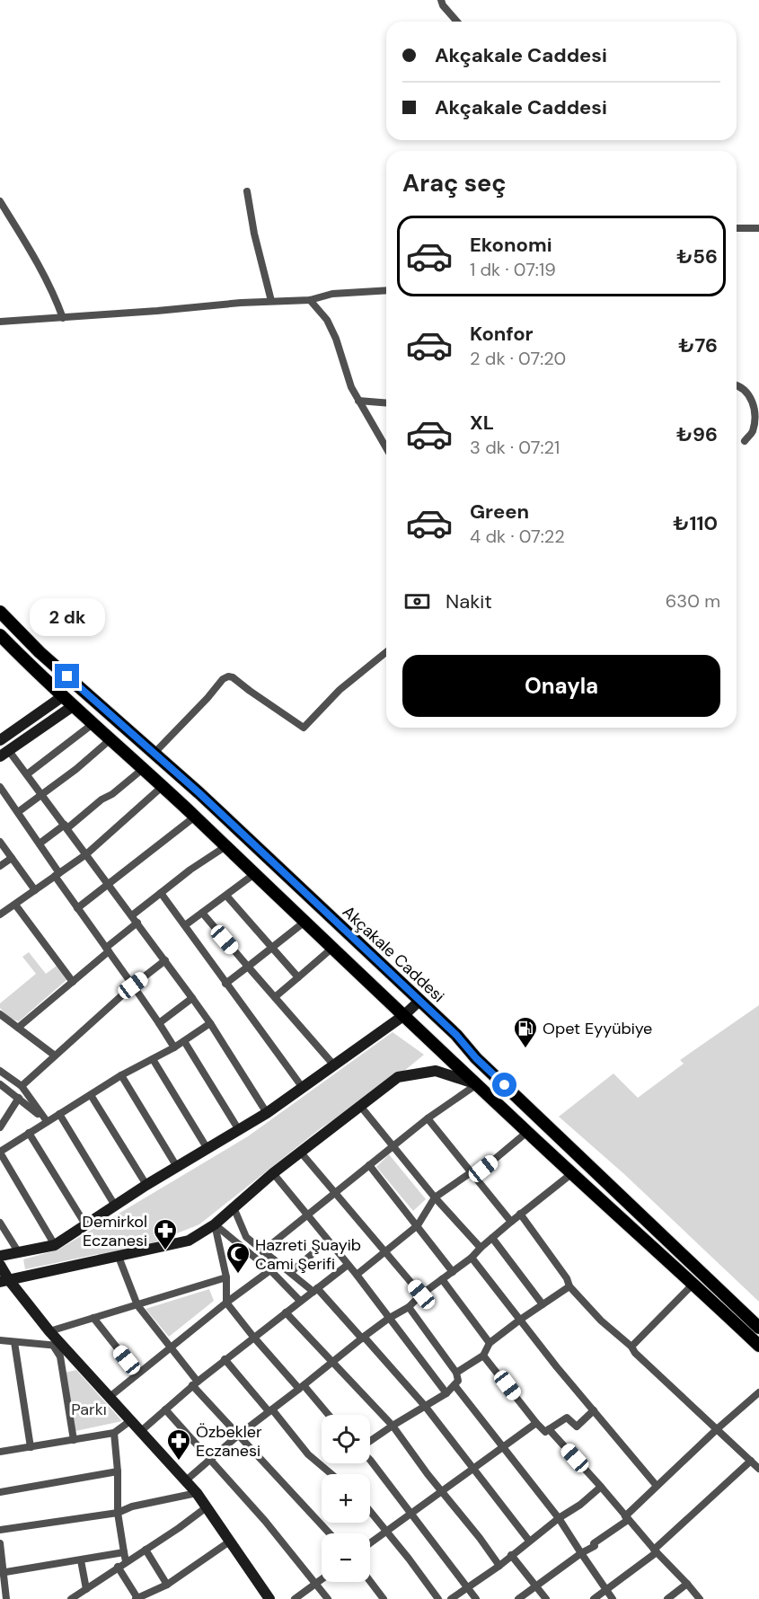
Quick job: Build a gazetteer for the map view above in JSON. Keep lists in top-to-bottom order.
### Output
{
  "streets": {
    "main road": ["Akçakale Caddesi"]
  },
  "parks": ["Parkı"],
  "places": {
    "fuel station": ["Opet Eyyübiye"],
    "pharmacy": ["Demirkol Eczanesi", "Özbekler Eczanesi"],
    "mosque": ["Hazreti Şuayib Cami Şerifi"]
  },
  "page": {
    "banner": ["Akçakale Caddesi", "Akçakale Caddesi"],
    "heading": "Araç seç",
    "list": [
      {
        "name": "Ekonomi",
        "note": "1 dk · 07:19",
        "value": "₺56"
      },
      {
        "name": "Konfor",
        "note": "2 dk · 07:20",
        "value": "₺76"
      },
      {
        "name": "XL",
        "note": "3 dk · 07:21",
        "value": "₺96"
      },
      {
        "name": "Green",
        "note": "4 dk · 07:22",
        "value": "₺110"
      }
    ],
    "pay": ["Nakit", "630 m"],
    "bubble": "2 dk",
    "buttons": "Onayla",
    "map_buttons": ["+", "−"]
  }
}
